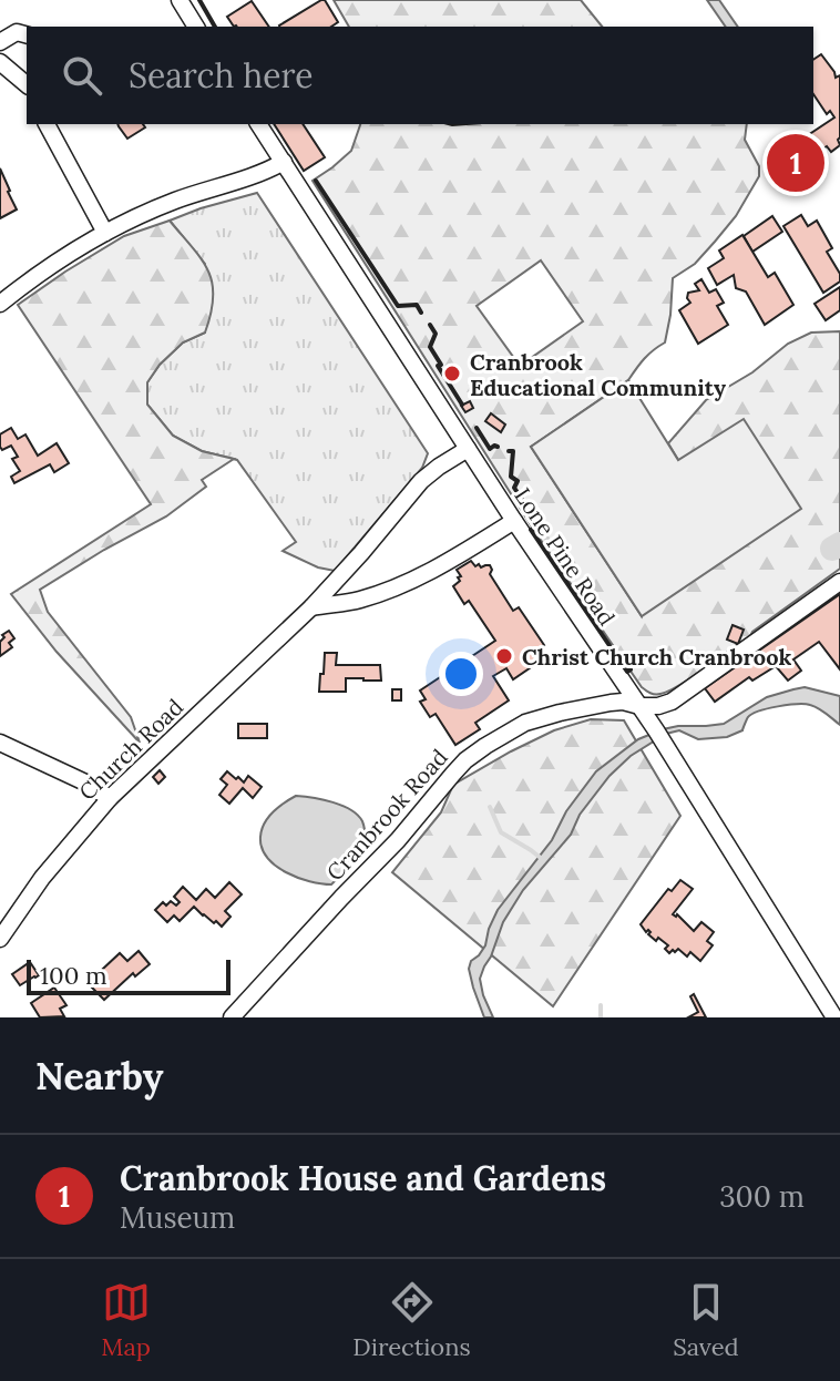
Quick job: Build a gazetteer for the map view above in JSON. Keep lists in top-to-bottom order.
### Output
{
  "streets": {
    "street": ["Lone Pine Road", "Church Road", "Cranbrook Road"]
  },
  "crossings": [
    ["Lone Pine Road", "Church Road"],
    ["Lone Pine Road", "Cranbrook Road"]
  ],
  "places": ["Cranbrook Educational Community", "Christ Church Cranbrook"],
  "scale_bar": "100 m",
  "page": {
    "search": "Search here",
    "pins": "1",
    "scale": "100 m",
    "heading": "Nearby",
    "list": [
      {
        "mark": "1",
        "name": "Cranbrook House and Gardens",
        "note": "Museum",
        "value": "300 m"
      }
    ],
    "nav": ["Map", "Directions", "Saved"]
  }
}
